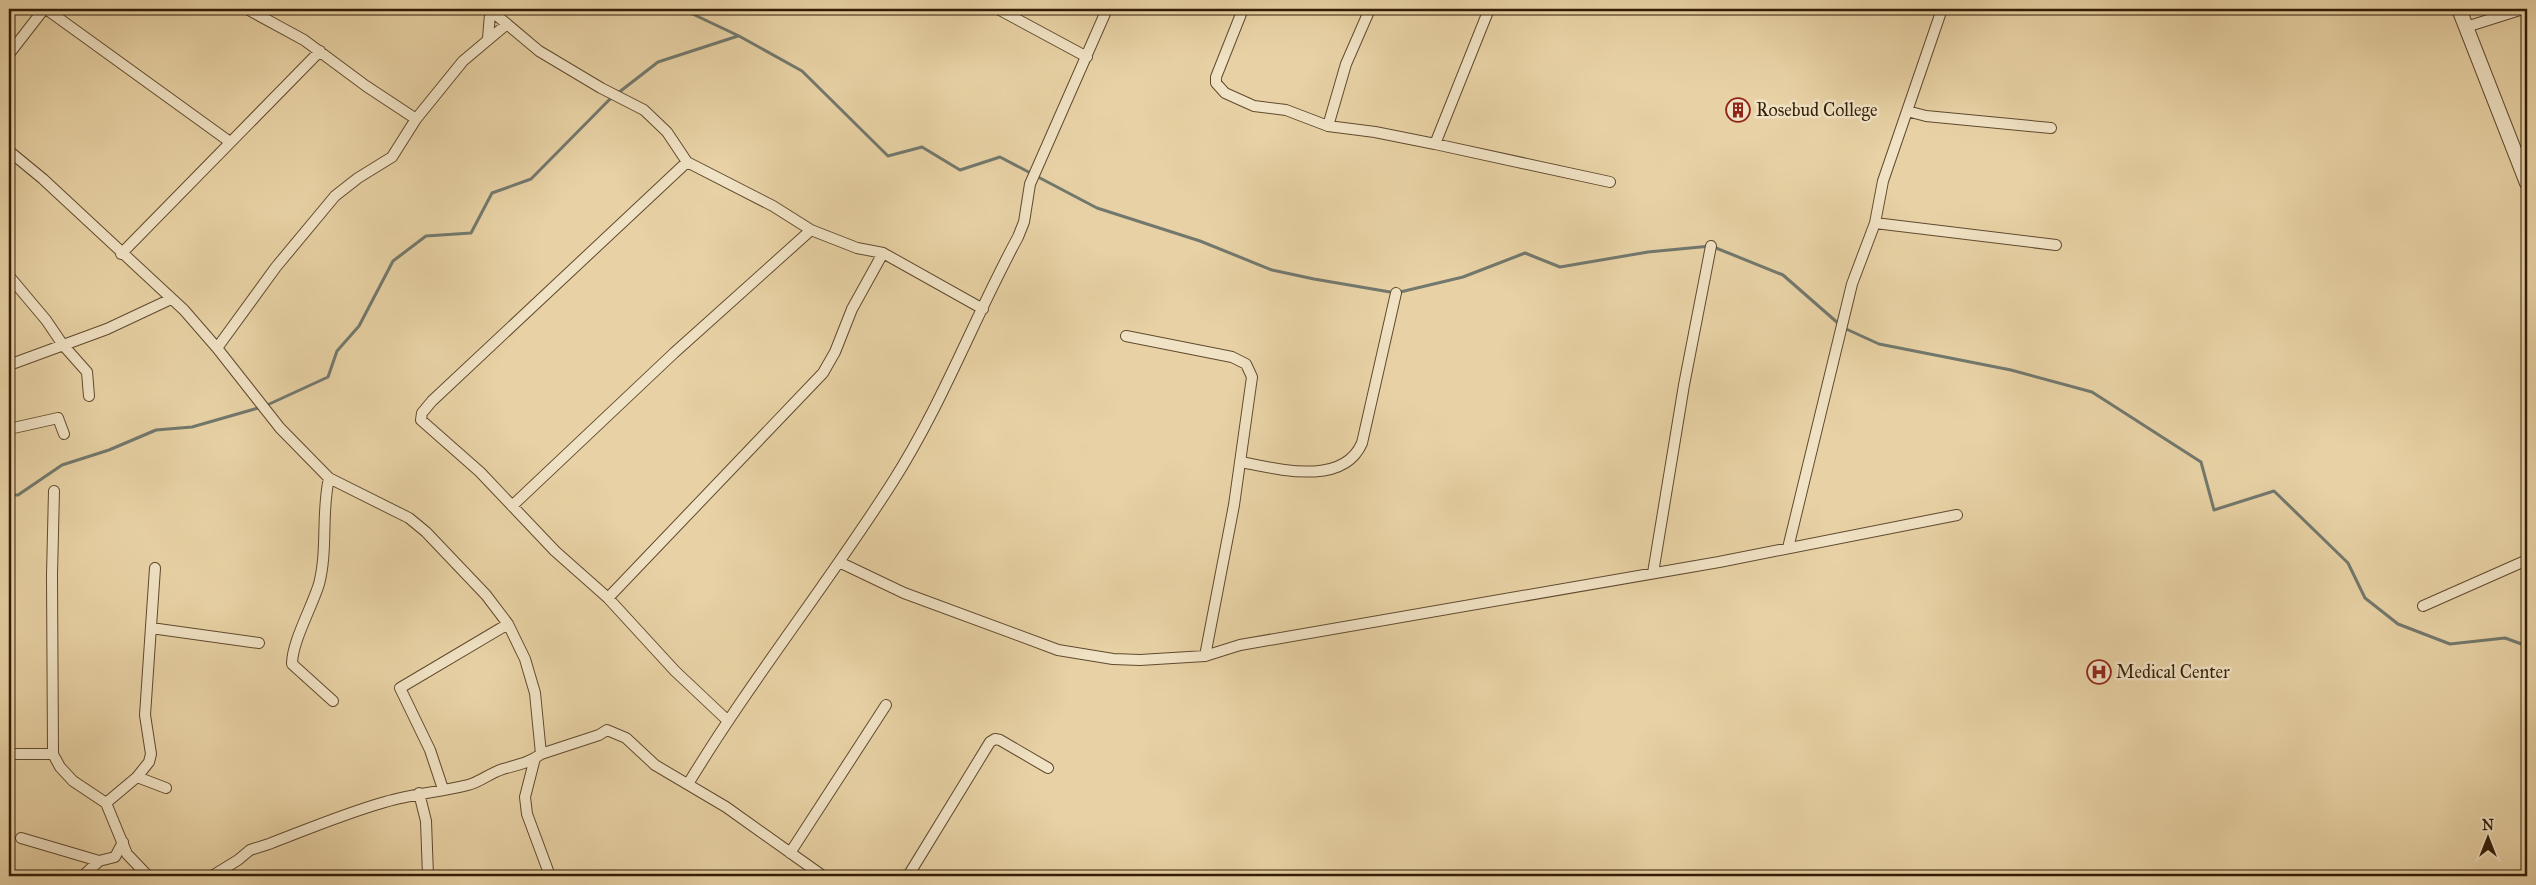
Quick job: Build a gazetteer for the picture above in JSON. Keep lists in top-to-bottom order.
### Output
{
  "places": {
    "building": ["Rosebud College"],
    "hospital": ["Medical Center"]
  },
  "north": "top"
}
